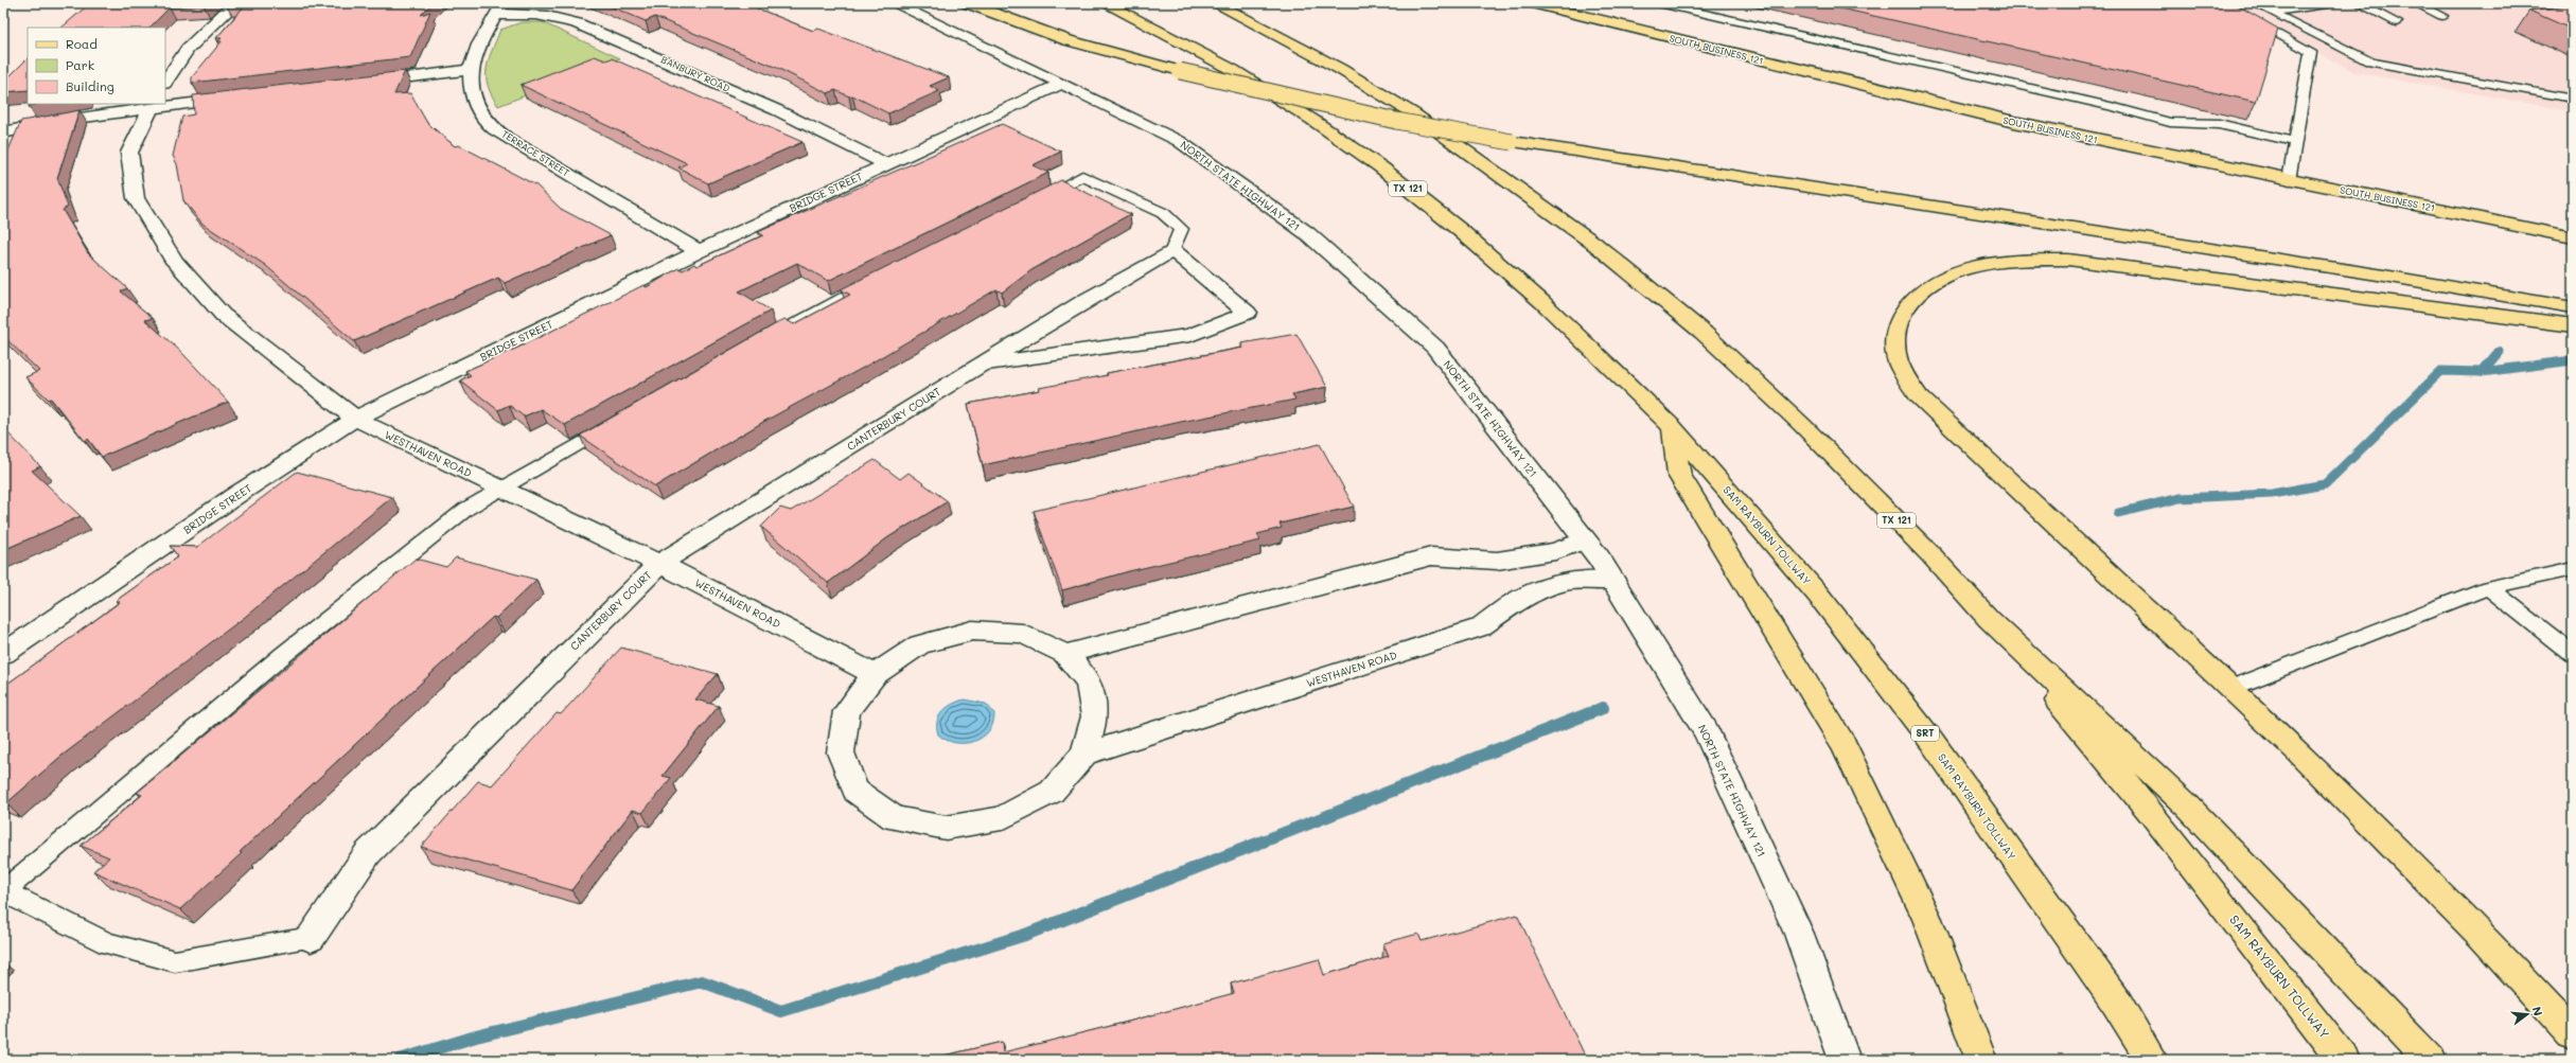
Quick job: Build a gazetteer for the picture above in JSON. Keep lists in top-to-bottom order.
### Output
{
  "streets": {
    "main road": [
      "SOUTH BUSINESS 121",
      "TX 121",
      "SAM RAYBURN TOLLWAY",
      "SRT"
    ],
    "street": [
      "BANBURY ROAD",
      "TERRACE STREET",
      "NORTH STATE HIGHWAY 121",
      "BRIDGE STREET",
      "CANTERBURY COURT",
      "WESTHAVEN ROAD"
    ]
  },
  "crossings": [
    ["BANBURY ROAD", "TERRACE STREET"],
    ["BANBURY ROAD", "BRIDGE STREET"],
    ["TERRACE STREET", "BRIDGE STREET"],
    ["NORTH STATE HIGHWAY 121", "BRIDGE STREET"],
    ["NORTH STATE HIGHWAY 121", "WESTHAVEN ROAD"],
    ["TX 121", "SAM RAYBURN TOLLWAY"],
    ["BRIDGE STREET", "WESTHAVEN ROAD"],
    ["CANTERBURY COURT", "WESTHAVEN ROAD"]
  ],
  "legend": ["Road", "Park", "Building"],
  "north": "right"
}
